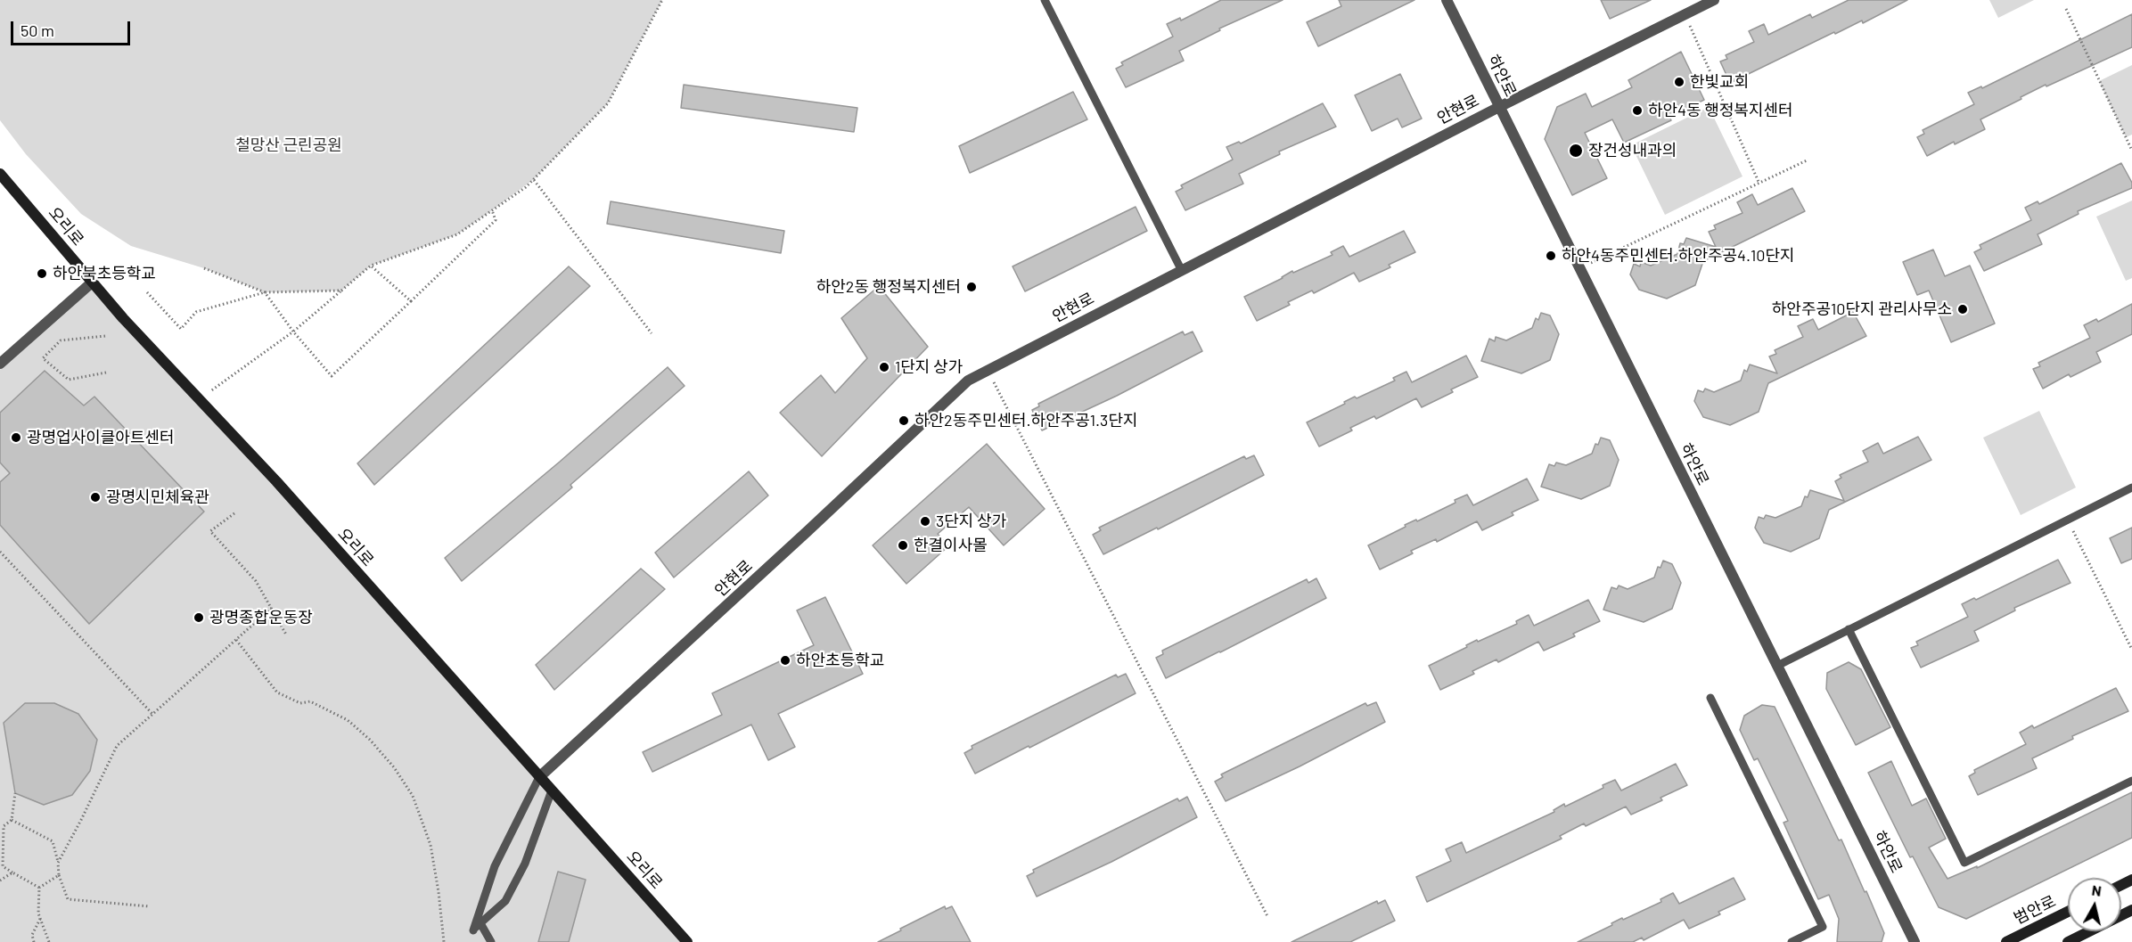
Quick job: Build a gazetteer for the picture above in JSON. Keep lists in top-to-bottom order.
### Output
{
  "streets": {
    "main road": ["오리로", "범안로"],
    "street": ["하안로", "안현로"]
  },
  "crossings": [
    ["하안로", "안현로"],
    ["안현로", "오리로"]
  ],
  "parks": ["철망산 근린공원"],
  "places": [
    "한빛교회",
    "하안4동 행정복지센터",
    "장건성내과의",
    "하안4동주민센터.하안주공4.10단지",
    "하안북초등학교",
    "하안2동 행정복지센터",
    "하안주공10단지 관리사무소",
    "1단지 상가",
    "하안2동주민센터.하안주공1.3단지",
    "광명업사이클아트센터",
    "광명시민체육관",
    "3단지 상가",
    "한결이사몰",
    "광명종합운동장",
    "하안초등학교"
  ],
  "scale_bar": "50 m",
  "north": "top"
}
